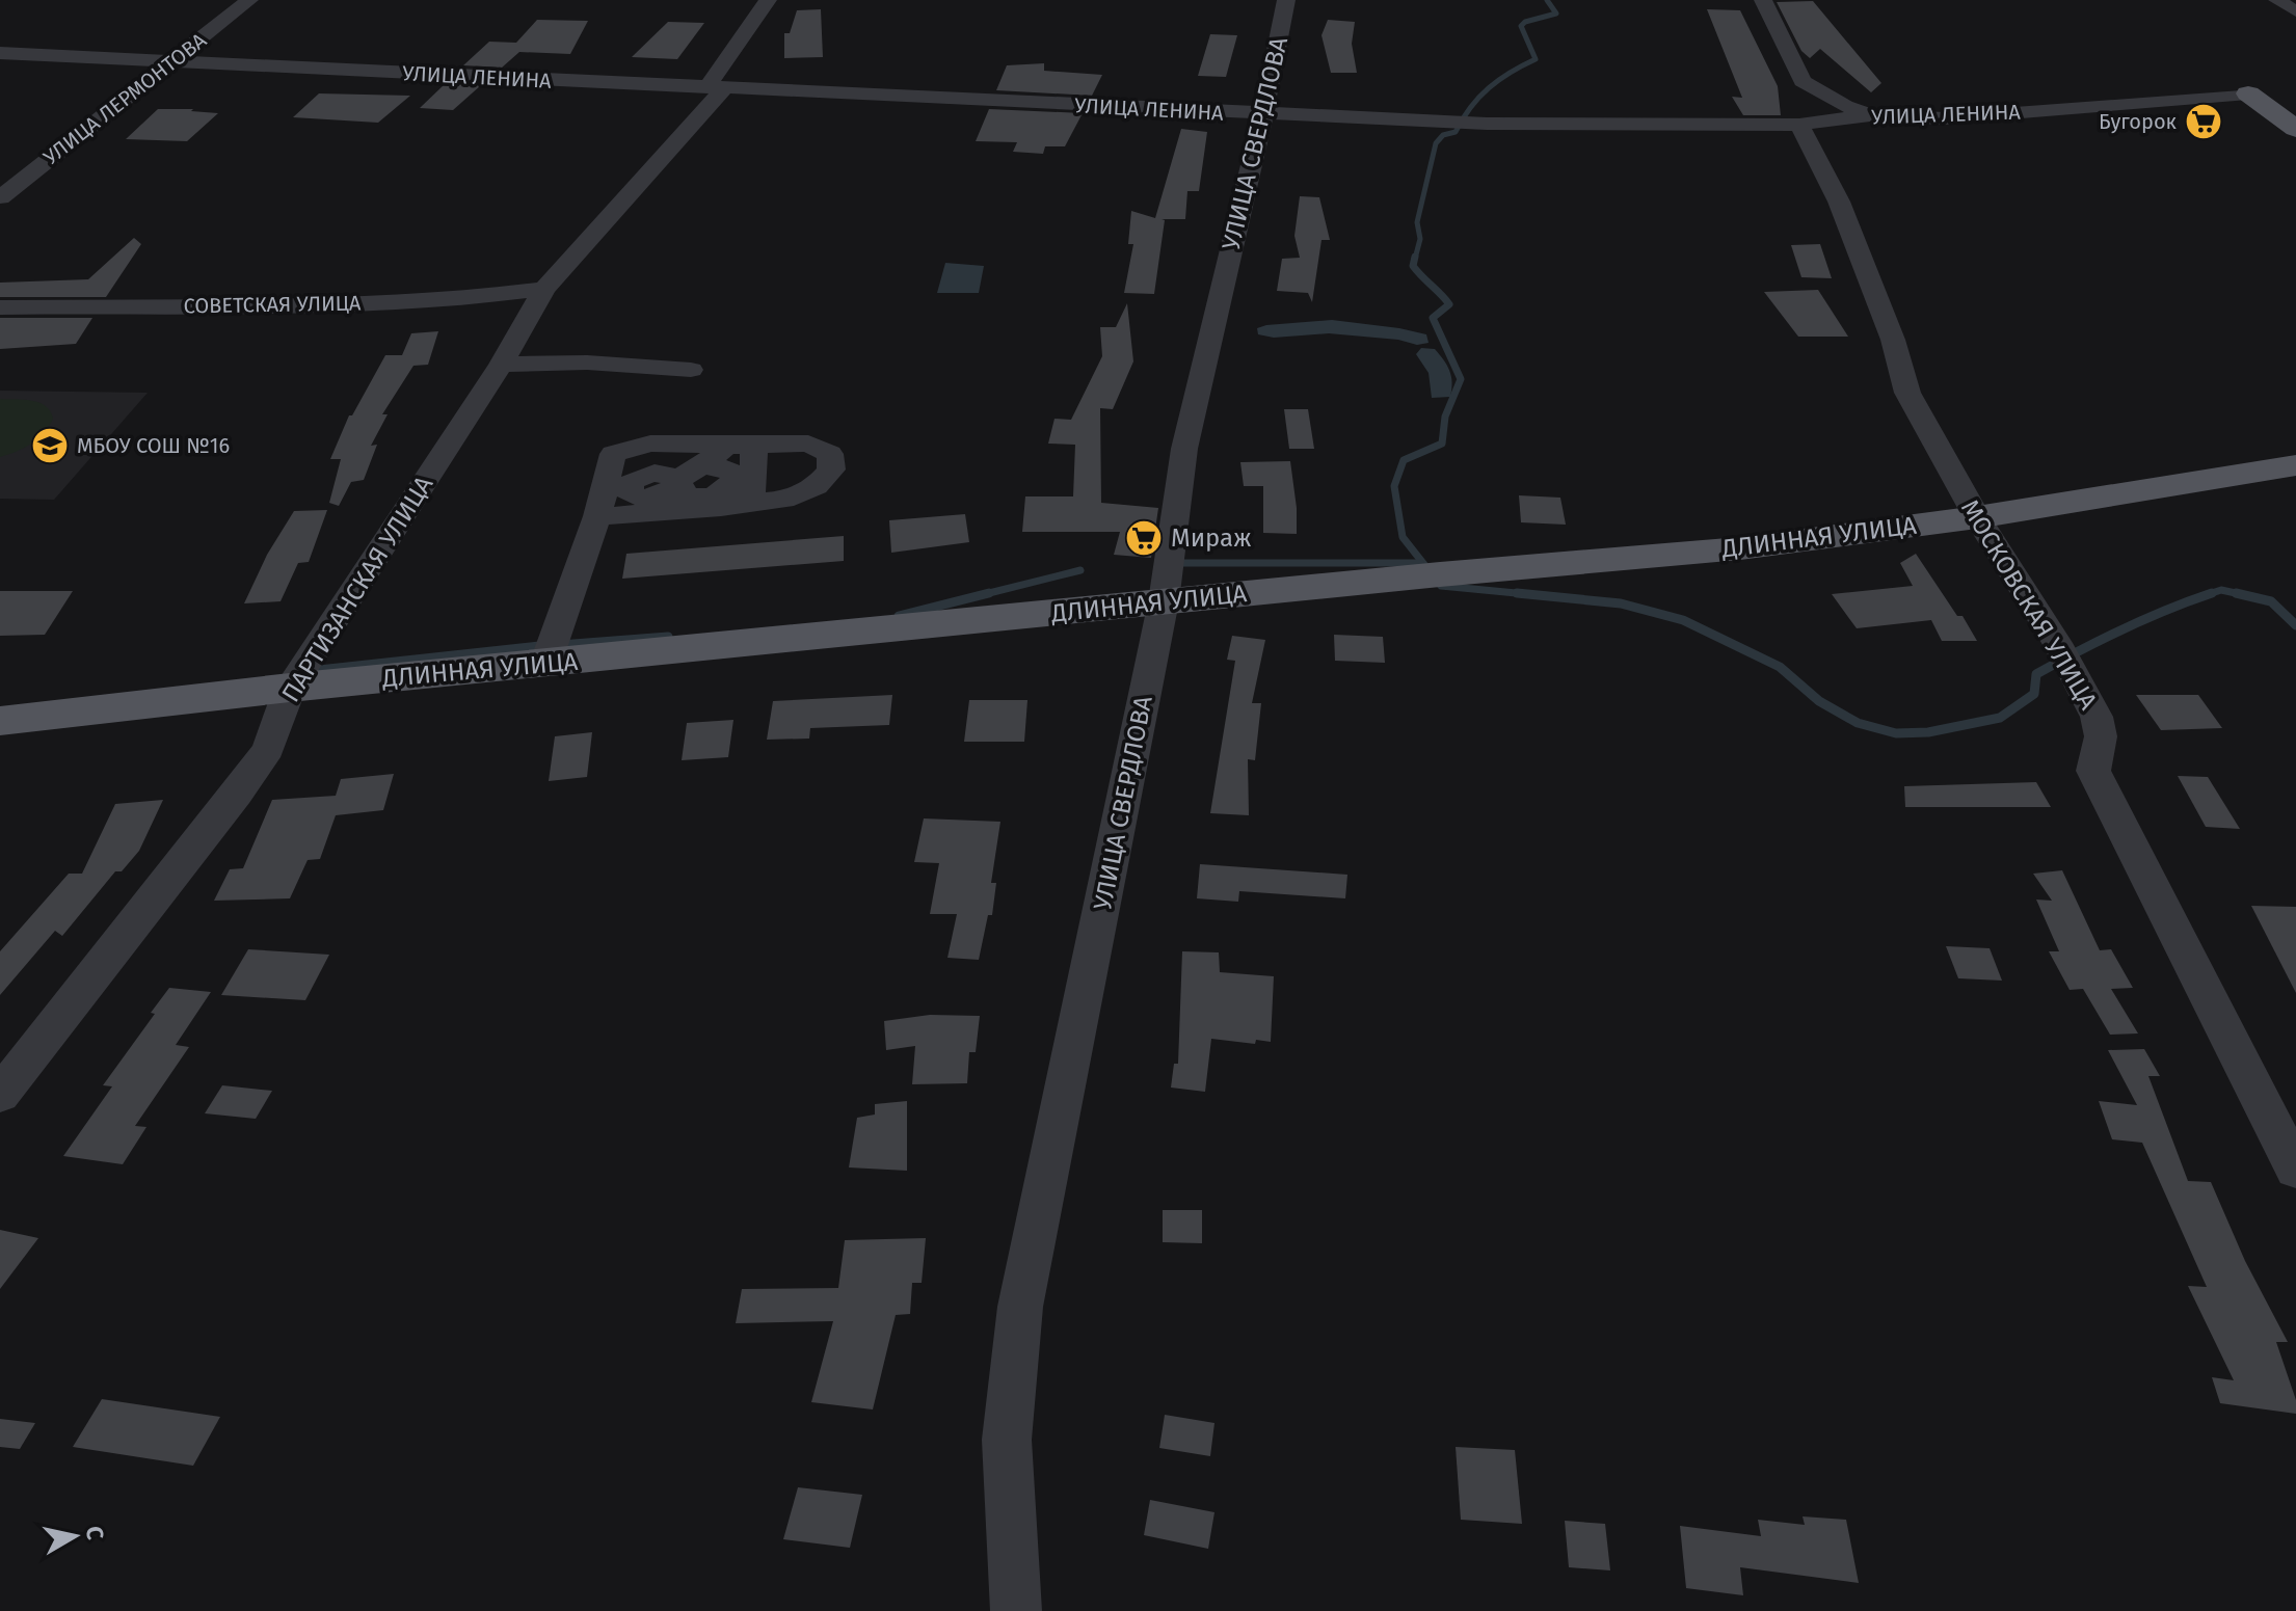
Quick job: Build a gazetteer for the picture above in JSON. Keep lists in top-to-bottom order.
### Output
{
  "streets": {
    "main road": ["УЛИЦА ЛЕНИНА", "ДЛИННАЯ УЛИЦА"],
    "street": [
      "УЛИЦА ЛЕРМОНТОВА",
      "УЛИЦА СВЕРДЛОВА",
      "СОВЕТСКАЯ УЛИЦА",
      "ПАРТИЗАНСКАЯ УЛИЦА",
      "МОСКОВСКАЯ УЛИЦА"
    ]
  },
  "crossings": [
    ["УЛИЦА ЛЕНИНА", "УЛИЦА ЛЕРМОНТОВА"],
    ["УЛИЦА ЛЕНИНА", "УЛИЦА СВЕРДЛОВА"],
    ["УЛИЦА ЛЕНИНА", "ПАРТИЗАНСКАЯ УЛИЦА"],
    ["УЛИЦА ЛЕНИНА", "МОСКОВСКАЯ УЛИЦА"],
    ["УЛИЦА СВЕРДЛОВА", "ДЛИННАЯ УЛИЦА"],
    ["СОВЕТСКАЯ УЛИЦА", "ПАРТИЗАНСКАЯ УЛИЦА"],
    ["ДЛИННАЯ УЛИЦА", "ПАРТИЗАНСКАЯ УЛИЦА"],
    ["ДЛИННАЯ УЛИЦА", "МОСКОВСКАЯ УЛИЦА"]
  ],
  "places": {
    "supermarket": ["Бугорок", "Мираж"],
    "school or university": ["МБОУ СОШ №16"]
  },
  "north": "right"
}
